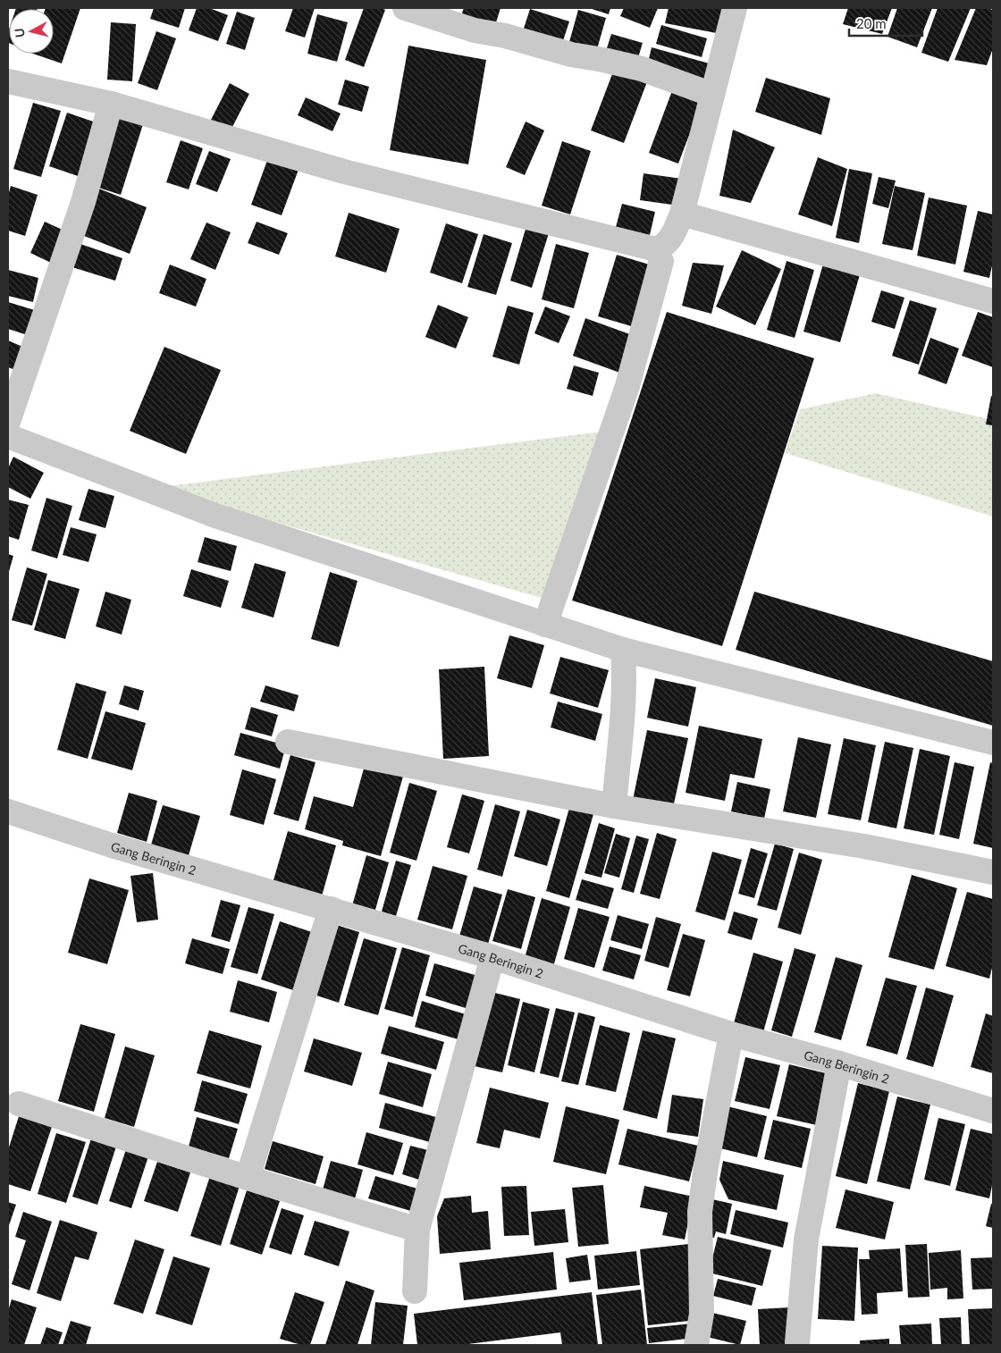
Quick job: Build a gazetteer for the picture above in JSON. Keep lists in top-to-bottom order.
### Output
{
  "streets": {
    "street": ["Gang Beringin 2"]
  },
  "scale_bar": "20 m",
  "north": "left"
}
